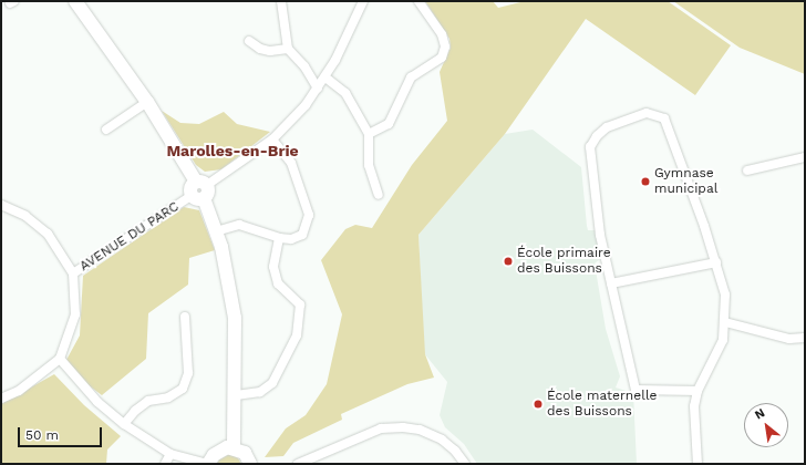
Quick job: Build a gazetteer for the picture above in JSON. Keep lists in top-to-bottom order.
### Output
{
  "streets": {
    "street": ["AVENUE DU PARC"]
  },
  "districts": ["Marolles-en-Brie"],
  "places": ["Gymnase municipal", "École primaire des Buissons", "École maternelle des Buissons"],
  "scale_bar": "50 m",
  "north": "top left"
}
